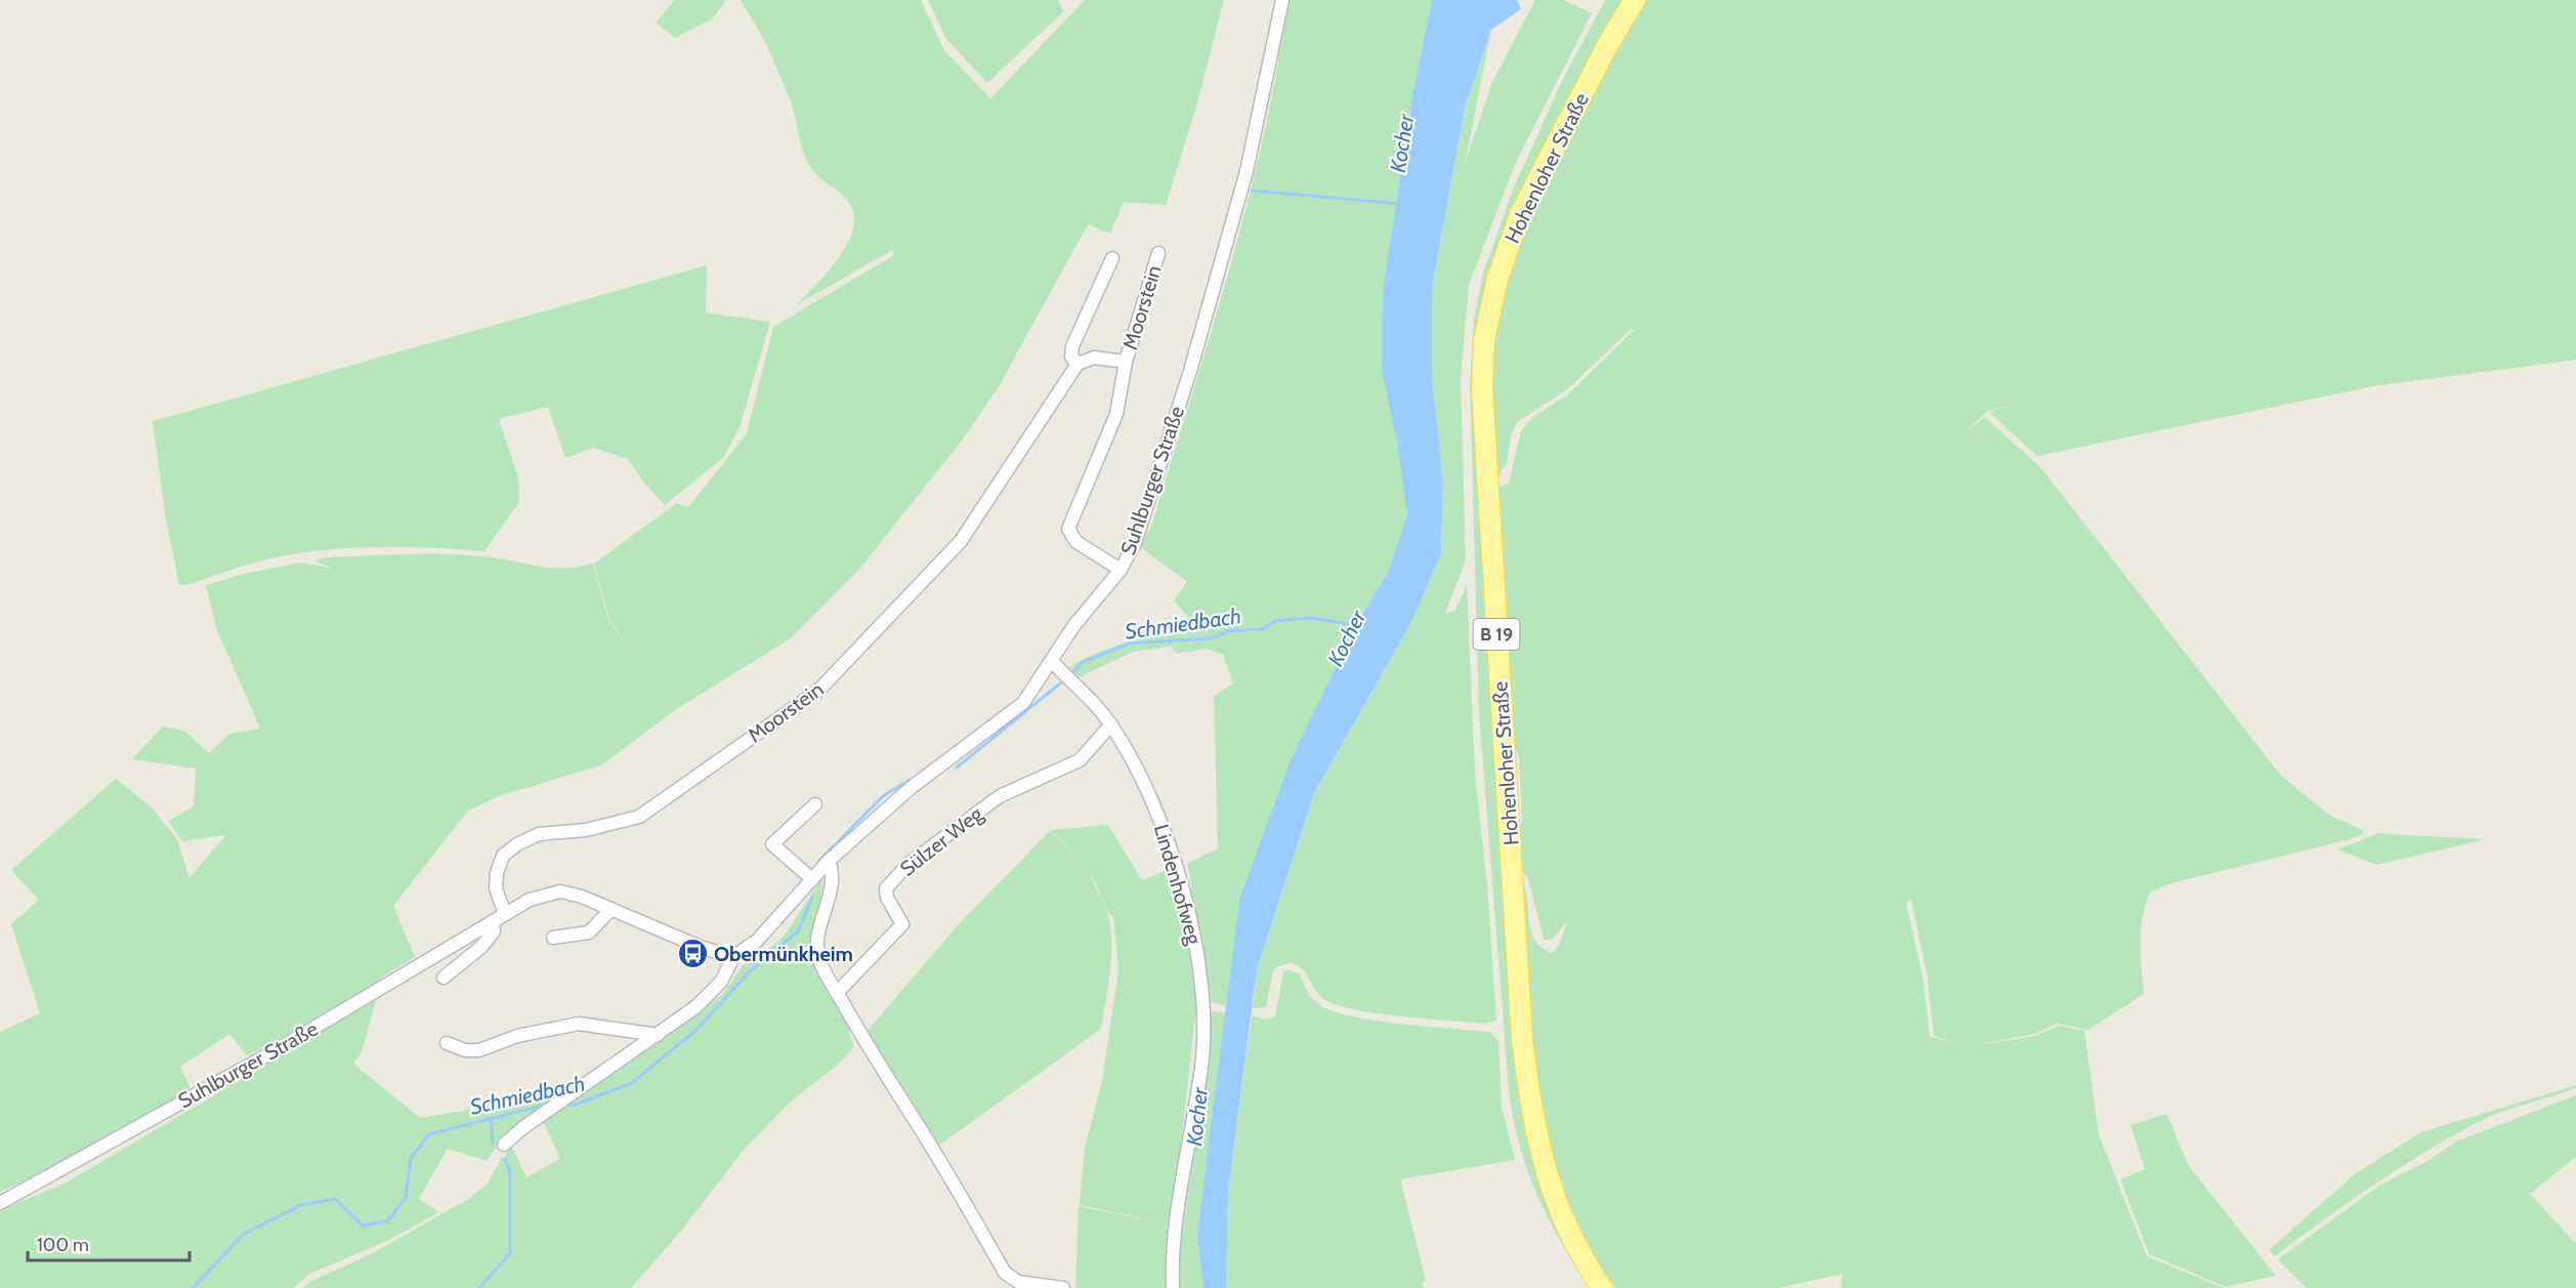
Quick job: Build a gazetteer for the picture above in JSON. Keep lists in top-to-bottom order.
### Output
{
  "streets": {
    "main road": ["Hohenloher Straße", "B 19"],
    "street": [
      "Moorstein",
      "Suhlburger Straße",
      "Sülzer Weg",
      "Lindenhofweg"
    ]
  },
  "crossings": [
    ["Moorstein", "Suhlburger Straße"],
    ["Suhlburger Straße", "Lindenhofweg"],
    ["Sülzer Weg", "Lindenhofweg"]
  ],
  "water": ["Kocher", "Schmiedbach"],
  "places": {
    "bus stop": ["Obermünkheim"]
  },
  "scale_bar": "100 m"
}
